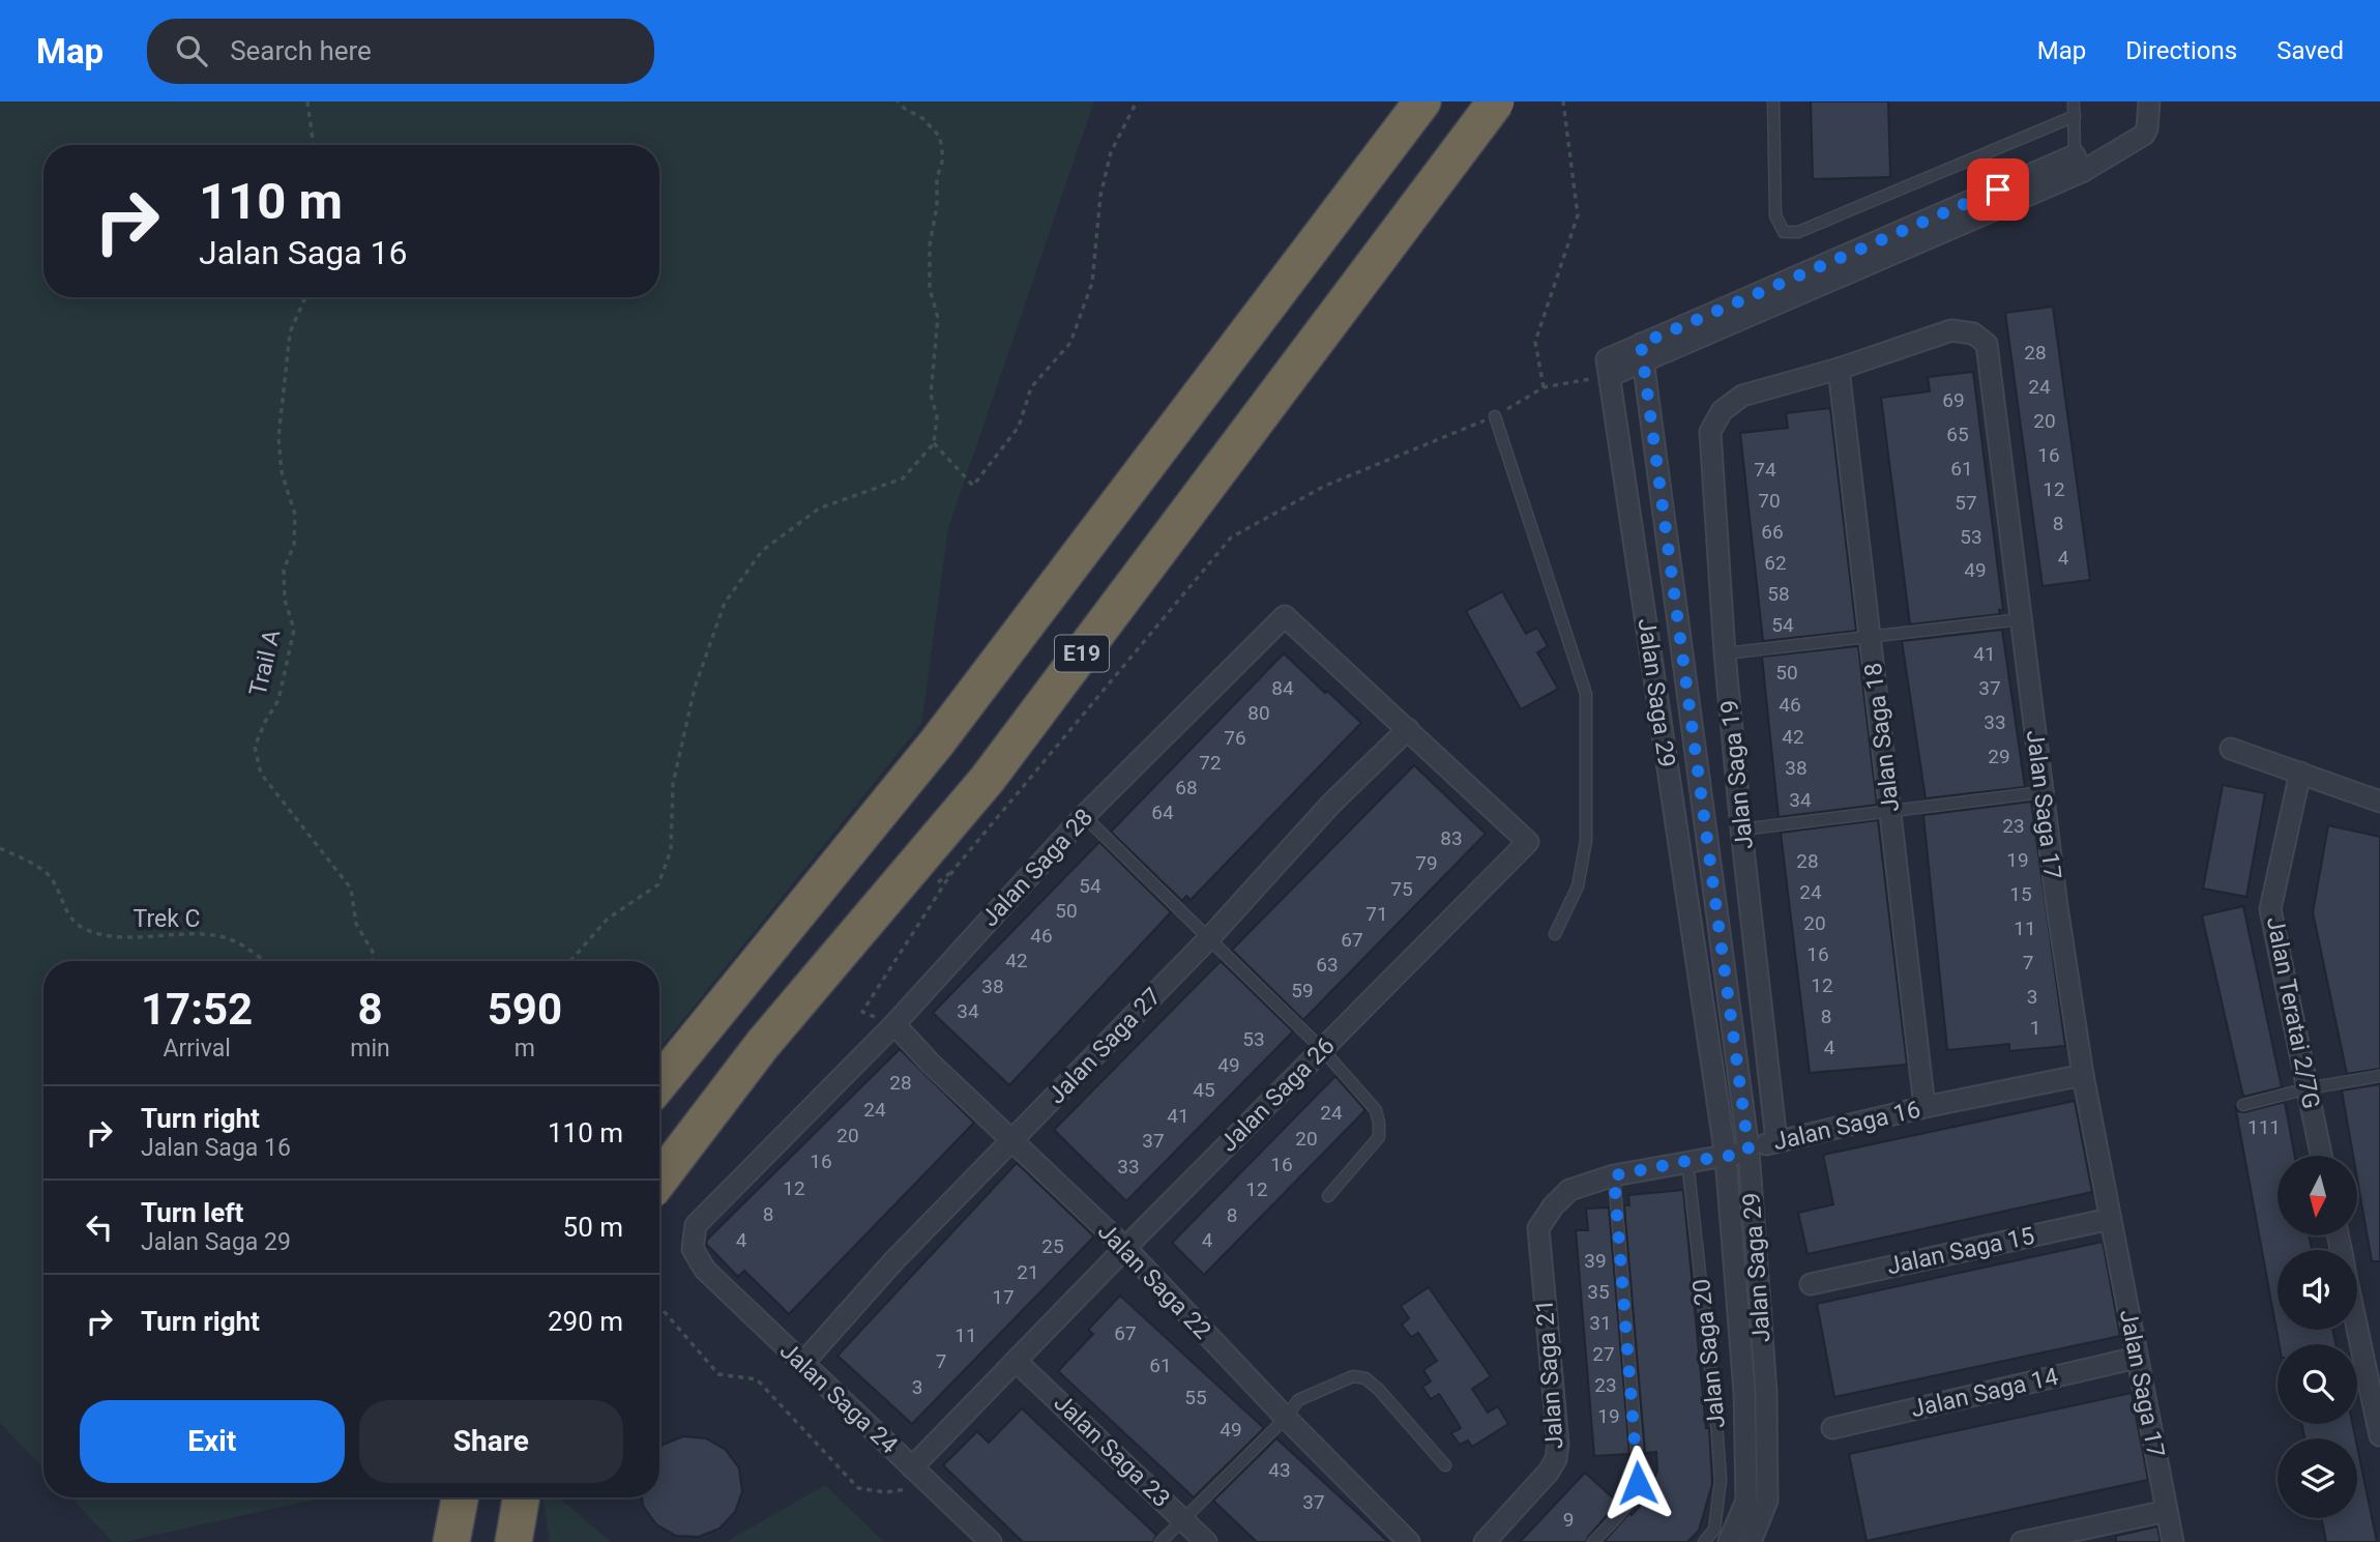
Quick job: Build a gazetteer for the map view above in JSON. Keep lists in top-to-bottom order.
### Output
{
  "streets": {
    "highway": ["E19"],
    "street": [
      "Jalan Saga 29",
      "Jalan Saga 18",
      "Jalan Saga 19",
      "Jalan Saga 17",
      "Jalan Saga 28",
      "Jalan Teratai 2/7G",
      "Jalan Saga 27",
      "Jalan Saga 26",
      "Jalan Saga 16",
      "Jalan Saga 15",
      "Jalan Saga 22",
      "Jalan Saga 21",
      "Jalan Saga 14",
      "Jalan Saga 24",
      "Jalan Saga 23"
    ],
    "lane": ["Jalan Saga 20"],
    "path": ["Trail A", "Trek C"]
  },
  "crossings": [
    ["Jalan Saga 29", "Jalan Saga 16"],
    ["Jalan Saga 18", "Jalan Saga 17"],
    ["Jalan Saga 18", "Jalan Saga 16"],
    ["Jalan Saga 19", "Jalan Saga 17"],
    ["Jalan Saga 19", "Jalan Saga 16"],
    ["Jalan Saga 17", "Jalan Saga 16"],
    ["Jalan Saga 17", "Jalan Saga 15"],
    ["Jalan Saga 17", "Jalan Saga 14"],
    ["Jalan Saga 28", "Jalan Saga 27"],
    ["Jalan Saga 28", "Jalan Saga 26"],
    ["Jalan Saga 28", "Jalan Saga 22"],
    ["Jalan Saga 28", "Jalan Saga 24"],
    ["Jalan Saga 27", "Jalan Saga 26"],
    ["Jalan Saga 27", "Jalan Saga 22"],
    ["Jalan Saga 27", "Jalan Saga 24"],
    ["Jalan Saga 26", "Jalan Saga 22"],
    ["Jalan Saga 26", "Jalan Saga 24"],
    ["Jalan Saga 26", "Jalan Saga 23"],
    ["Jalan Saga 16", "Jalan Saga 20"],
    ["Jalan Saga 16", "Jalan Saga 21"]
  ],
  "house_numbers": [
    "28",
    "24",
    "69",
    "20",
    "65",
    "16",
    "61",
    "74",
    "12",
    "70",
    "57",
    "8",
    "66",
    "53",
    "4",
    "62",
    "49",
    "58",
    "54",
    "41",
    "50",
    "84",
    "37",
    "46",
    "80",
    "33",
    "42",
    "76",
    "29",
    "72",
    "38",
    "68",
    "34",
    "64",
    "23",
    "83",
    "19",
    "28",
    "79",
    "54",
    "75",
    "24",
    "15",
    "50",
    "71",
    "20",
    "11",
    "46",
    "67",
    "16",
    "42",
    "7",
    "63",
    "12",
    "38",
    "59",
    "3",
    "34",
    "8",
    "1",
    "53",
    "4",
    "49",
    "28",
    "45",
    "24",
    "24",
    "41",
    "111",
    "20",
    "20",
    "37",
    "16",
    "16",
    "33",
    "12",
    "12",
    "8",
    "8",
    "4",
    "4",
    "25",
    "39",
    "21",
    "35",
    "17",
    "31",
    "67",
    "11",
    "27",
    "7",
    "61",
    "23",
    "3",
    "55",
    "19",
    "49",
    "43",
    "37",
    "9"
  ],
  "north": "bottom",
  "page": {
    "header": "Map",
    "search": "Search here",
    "nav": ["Map", "Directions", "Saved"],
    "turn": ["110 m", "Jalan Saga 16"],
    "eta": [
      "17:52",
      "Arrival",
      "8",
      "min",
      "590",
      "m"
    ],
    "list": [
      {
        "name": "Turn right",
        "note": "Jalan Saga 16",
        "value": "110 m"
      },
      {
        "name": "Turn left",
        "note": "Jalan Saga 29",
        "value": "50 m"
      },
      {
        "name": "Turn right",
        "value": "290 m"
      }
    ],
    "buttons": ["Exit", "Share"]
  }
}
